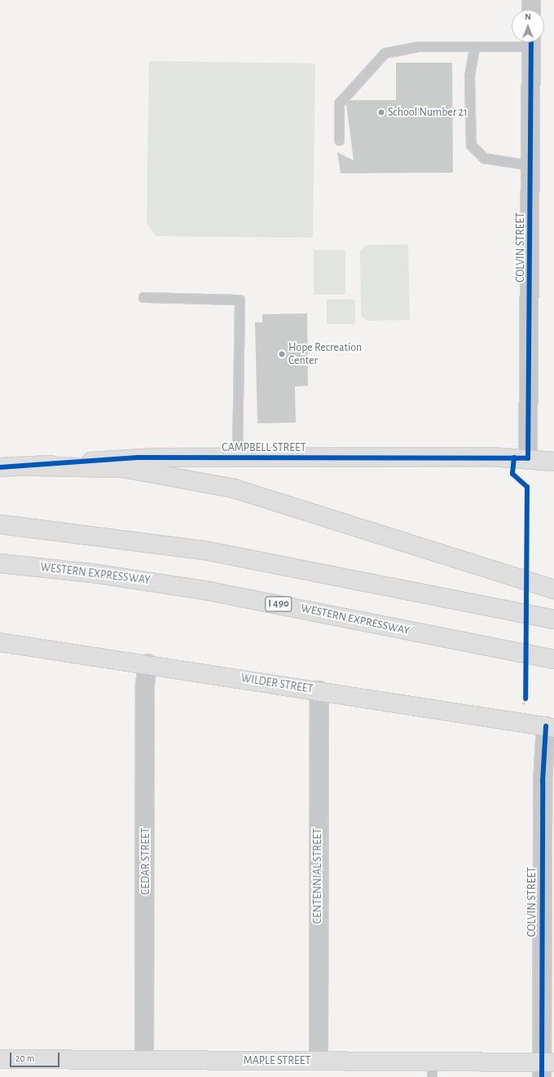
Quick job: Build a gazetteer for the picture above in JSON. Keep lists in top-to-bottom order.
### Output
{
  "streets": {
    "main road": [
      "CAMPBELL STREET",
      "WESTERN EXPRESSWAY",
      "I 490",
      "WILDER STREET",
      "MAPLE STREET"
    ],
    "street": ["COLVIN STREET", "CEDAR STREET", "CENTENNIAL STREET"]
  },
  "crossings": [
    ["COLVIN STREET", "CAMPBELL STREET"],
    ["COLVIN STREET", "WILDER STREET"],
    ["COLVIN STREET", "MAPLE STREET"],
    ["WILDER STREET", "CEDAR STREET"],
    ["WILDER STREET", "CENTENNIAL STREET"],
    ["CEDAR STREET", "MAPLE STREET"],
    ["CENTENNIAL STREET", "MAPLE STREET"]
  ],
  "places": ["School Number 21", "Hope Recreation Center"],
  "scale_bar": "20 m",
  "north": "top"
}
